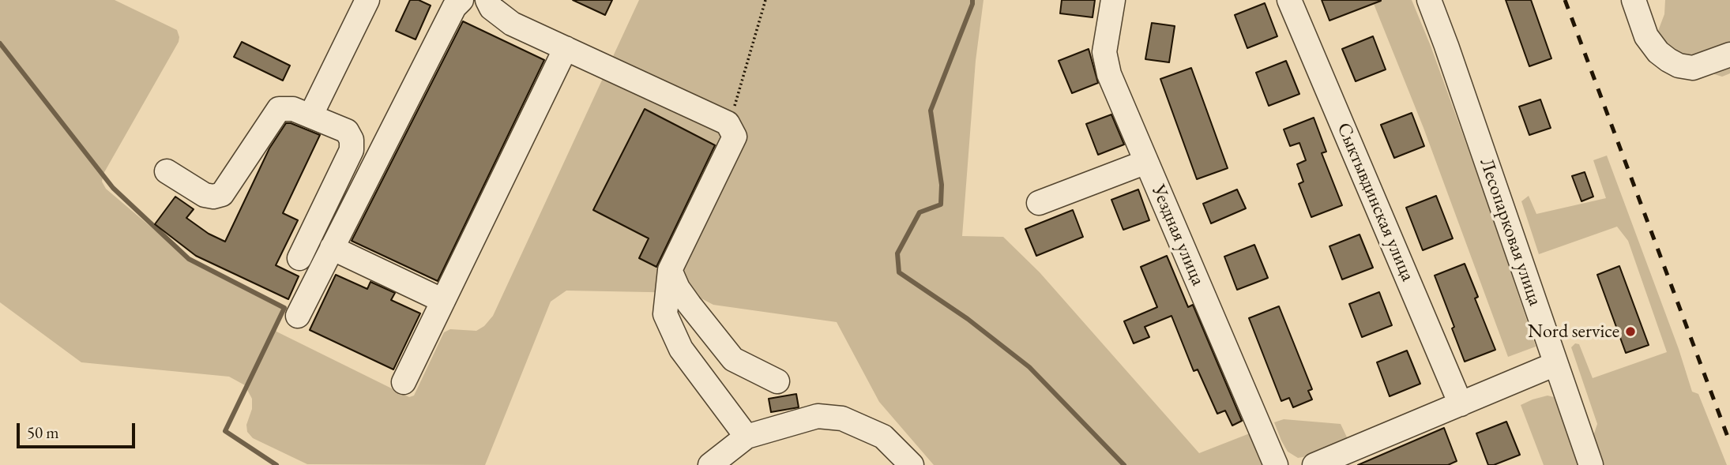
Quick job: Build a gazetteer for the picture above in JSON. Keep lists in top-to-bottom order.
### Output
{
  "streets": {
    "street": ["Сыктывдинская улица", "Лесопарковая улица", "Уездная улица"]
  },
  "places": ["Nord service"],
  "scale_bar": "50 m"
}
